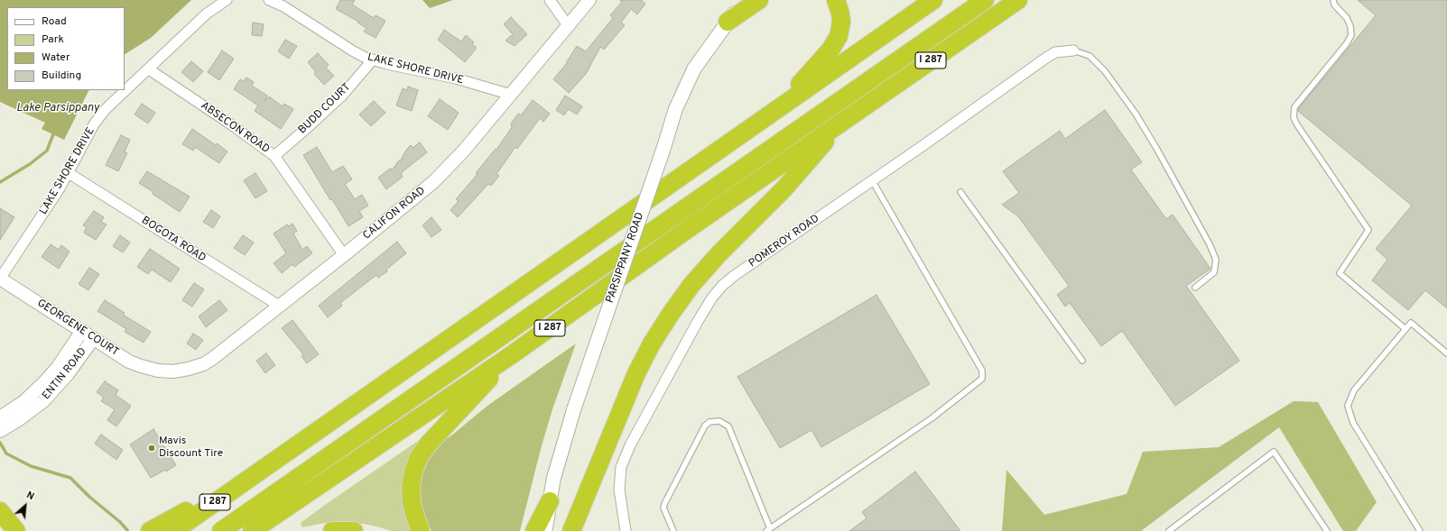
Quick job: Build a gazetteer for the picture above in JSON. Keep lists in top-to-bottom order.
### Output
{
  "streets": {
    "highway": ["I 287"],
    "main road": ["PARSIPPANY ROAD"],
    "street": [
      "LAKE SHORE DRIVE",
      "BUDD COURT",
      "ABSECON ROAD",
      "CALIFON ROAD",
      "BOGOTA ROAD",
      "POMEROY ROAD",
      "GEORGENE COURT",
      "ENTIN ROAD"
    ]
  },
  "crossings": [
    ["LAKE SHORE DRIVE", "BUDD COURT"],
    ["LAKE SHORE DRIVE", "ABSECON ROAD"],
    ["LAKE SHORE DRIVE", "CALIFON ROAD"],
    ["LAKE SHORE DRIVE", "BOGOTA ROAD"],
    ["LAKE SHORE DRIVE", "GEORGENE COURT"],
    ["BUDD COURT", "ABSECON ROAD"],
    ["ABSECON ROAD", "CALIFON ROAD"],
    ["CALIFON ROAD", "BOGOTA ROAD"],
    ["CALIFON ROAD", "GEORGENE COURT"],
    ["GEORGENE COURT", "ENTIN ROAD"]
  ],
  "water": ["Lake Parsippany"],
  "places": ["Mavis Discount Tire"],
  "legend": [
    "Road",
    "Park",
    "Water",
    "Building"
  ],
  "north": "top right"
}
